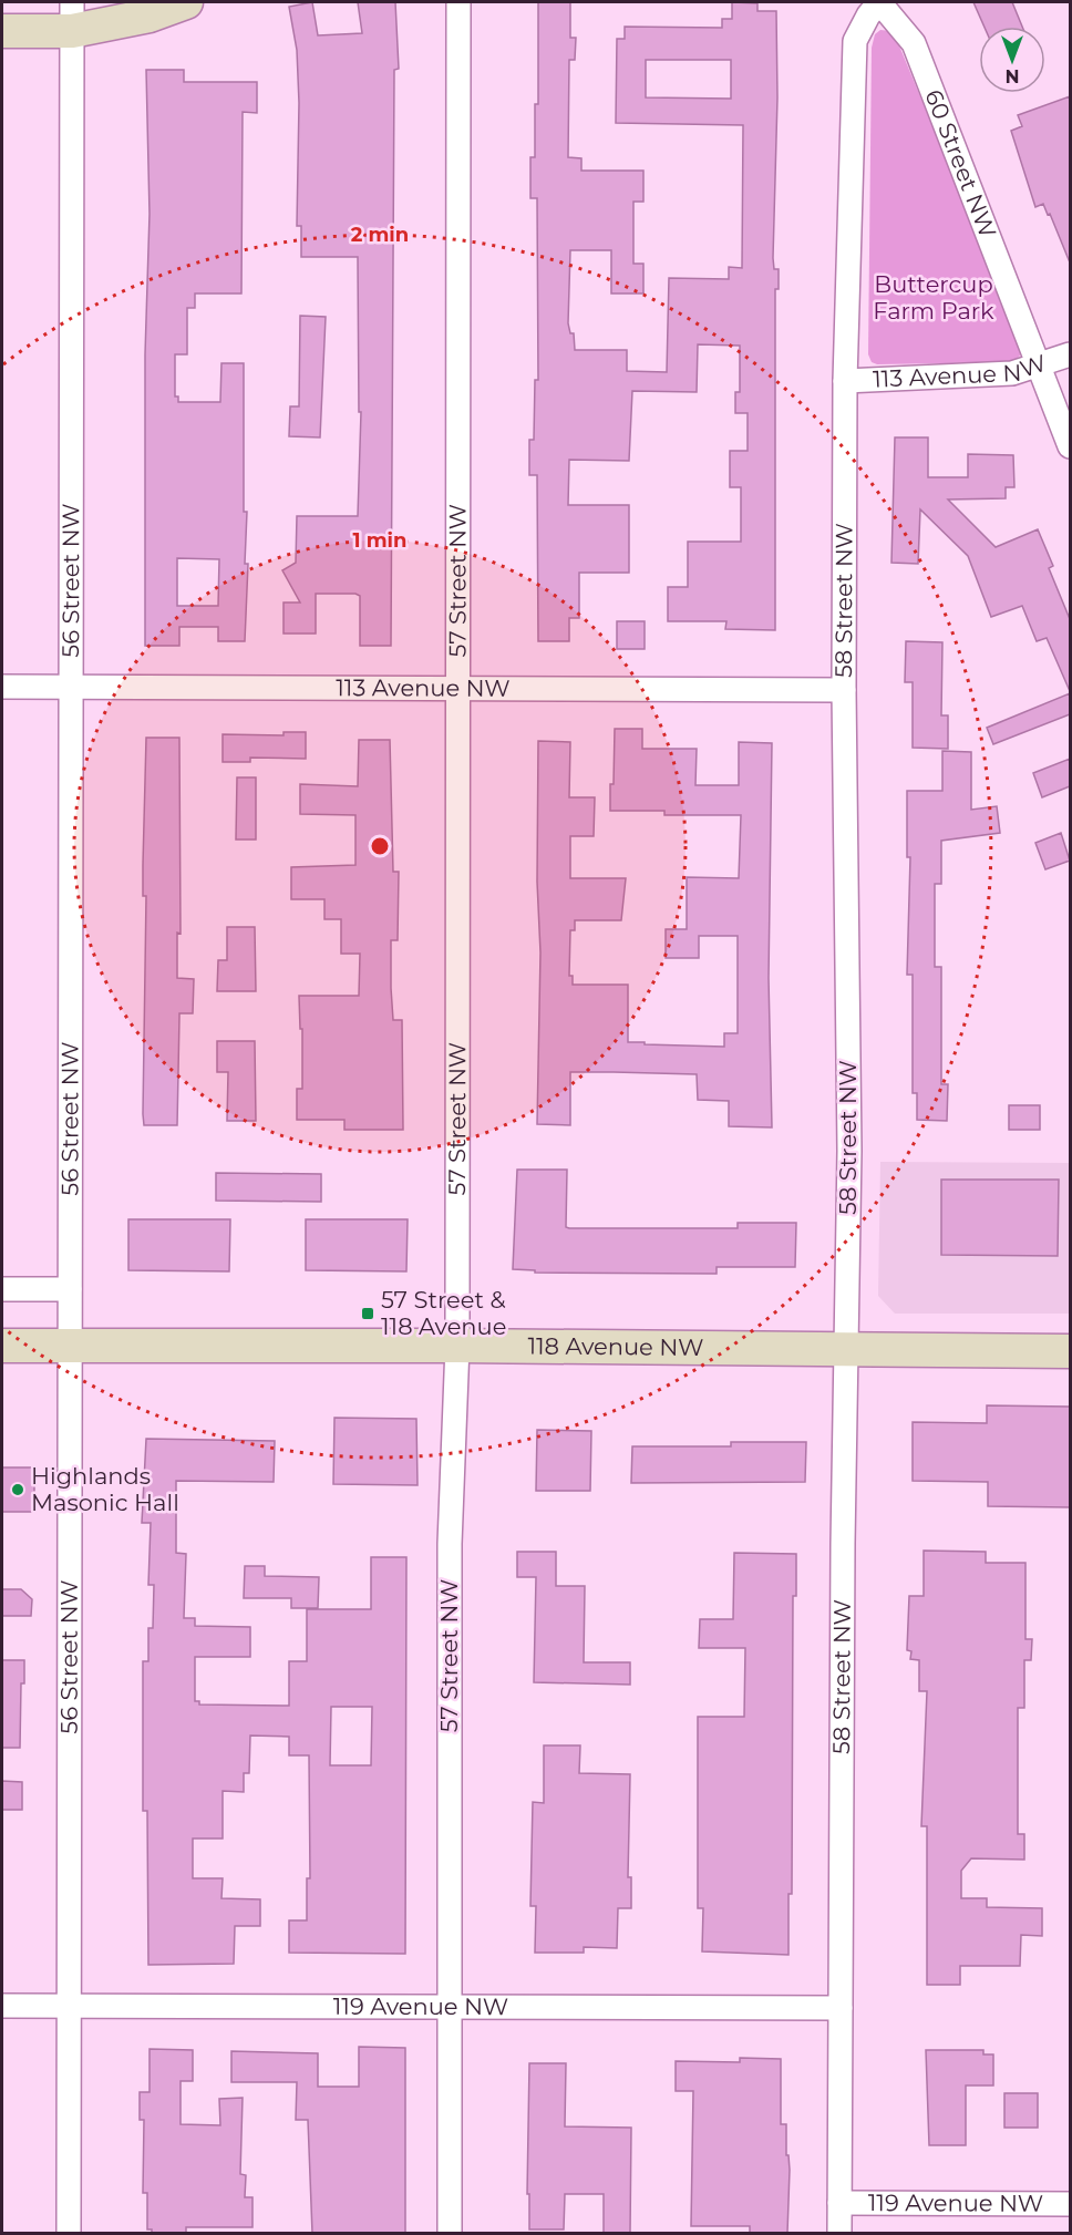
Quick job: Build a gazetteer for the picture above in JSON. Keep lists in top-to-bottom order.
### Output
{
  "streets": {
    "main road": ["118 Avenue NW"],
    "street": [
      "60 Street NW",
      "113 Avenue NW",
      "56 Street NW",
      "57 Street NW",
      "58 Street NW",
      "119 Avenue NW"
    ]
  },
  "crossings": [
    ["60 Street NW", "113 Avenue NW"],
    ["60 Street NW", "58 Street NW"],
    ["113 Avenue NW", "56 Street NW"],
    ["113 Avenue NW", "57 Street NW"],
    ["113 Avenue NW", "58 Street NW"],
    ["56 Street NW", "118 Avenue NW"],
    ["56 Street NW", "119 Avenue NW"],
    ["57 Street NW", "118 Avenue NW"],
    ["57 Street NW", "119 Avenue NW"],
    ["58 Street NW", "118 Avenue NW"],
    ["58 Street NW", "119 Avenue NW"]
  ],
  "parks": ["Buttercup Farm Park"],
  "places": {
    "transit": ["57 Street & 118 Avenue"],
    "other": ["Highlands Masonic Hall"]
  },
  "north": "bottom",
  "rings": ["2 min", "1 min"]
}
